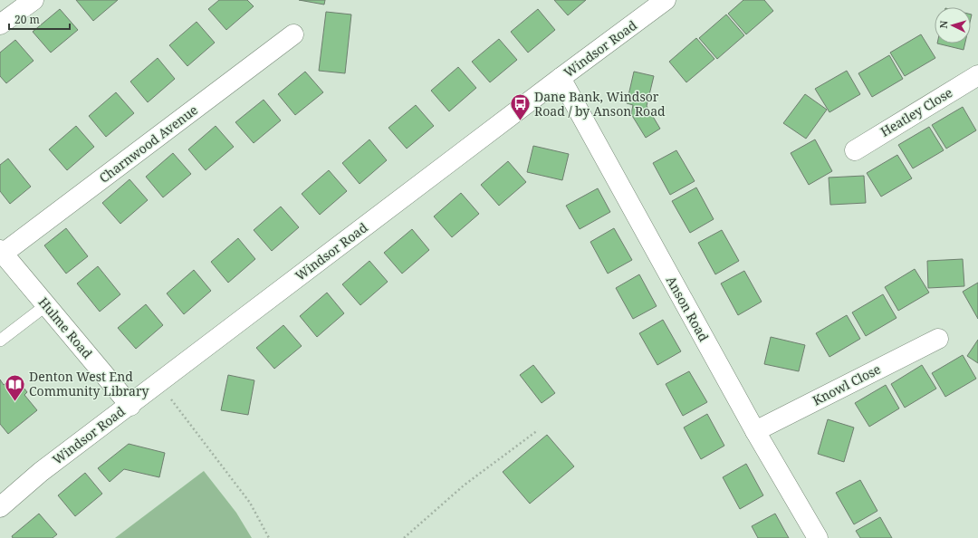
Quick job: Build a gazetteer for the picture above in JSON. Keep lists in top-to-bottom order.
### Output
{
  "streets": {
    "street": [
      "Windsor Road",
      "Heatley Close",
      "Charnwood Avenue",
      "Anson Road",
      "Hulme Road",
      "Knowl Close"
    ]
  },
  "crossings": [
    ["Windsor Road", "Anson Road"],
    ["Windsor Road", "Hulme Road"],
    ["Charnwood Avenue", "Hulme Road"],
    ["Anson Road", "Knowl Close"]
  ],
  "places": {
    "bus stop": ["Dane Bank, Windsor Road / by Anson Road"],
    "library": ["Denton West End Community Library"]
  },
  "scale_bar": "20 m",
  "north": "left"
}
